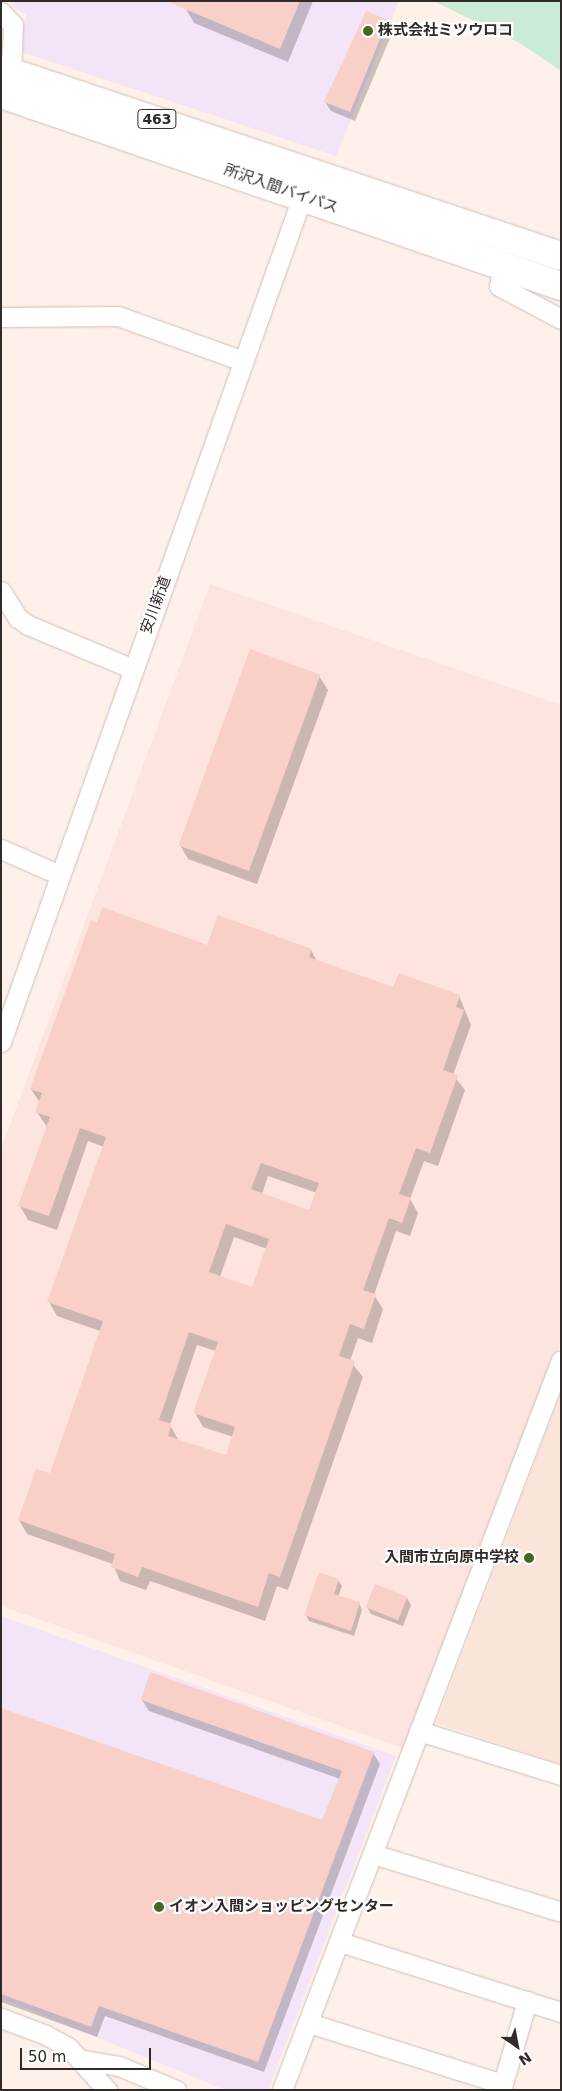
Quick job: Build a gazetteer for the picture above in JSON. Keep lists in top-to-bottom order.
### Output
{
  "streets": {
    "highway": ["463", "所沢入間バイパス"],
    "street": ["安川新道"]
  },
  "crossings": [
    ["所沢入間バイパス", "安川新道"]
  ],
  "places": ["株式会社ミツウロコ", "入間市立向原中学校", "イオン入間ショッピングセンター"],
  "scale_bar": "50 m",
  "north": "bottom right"
}
